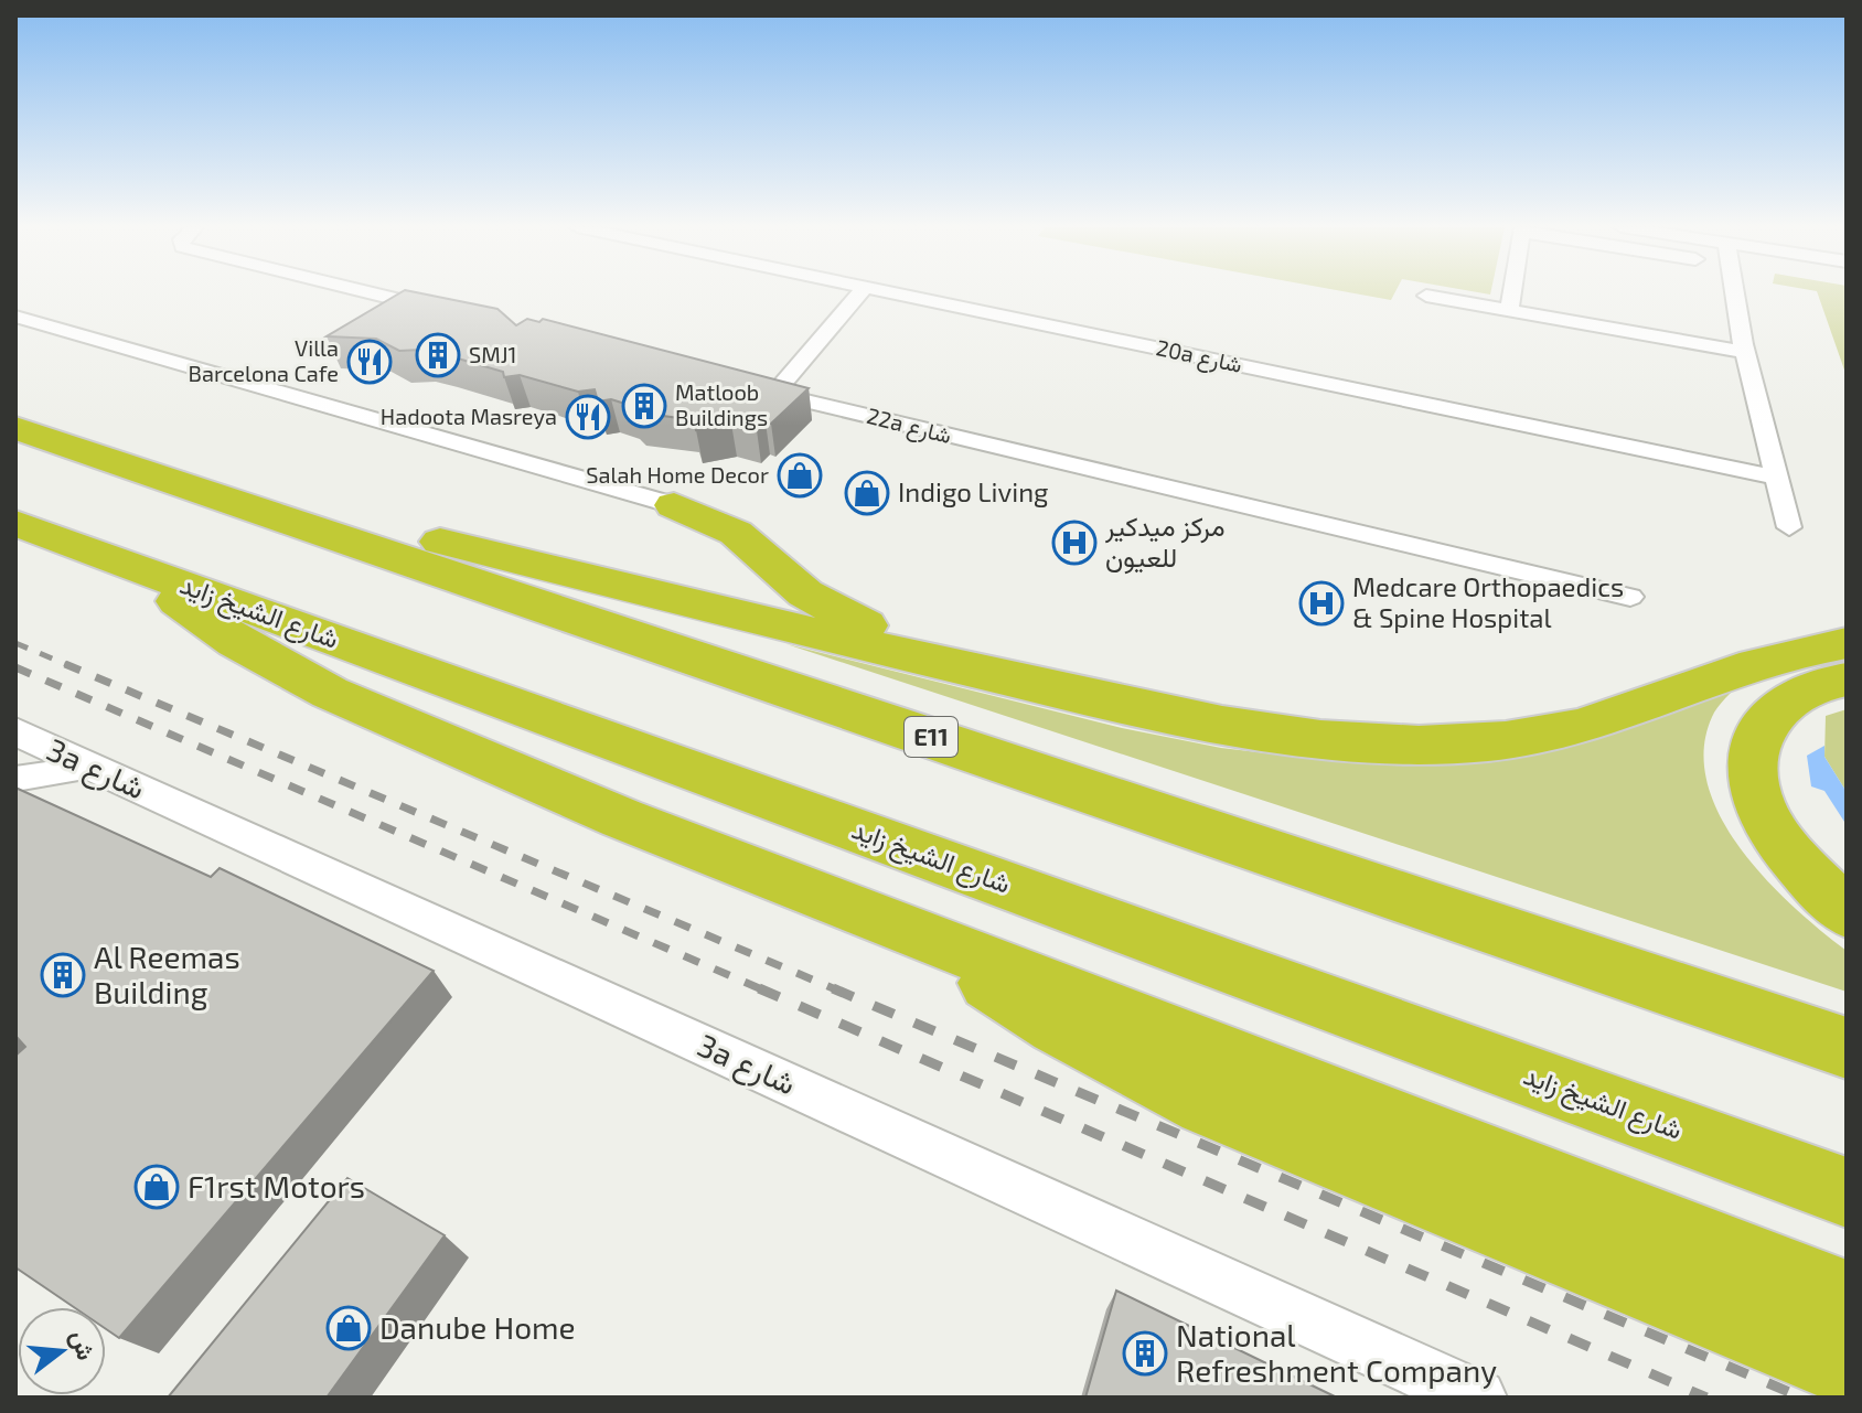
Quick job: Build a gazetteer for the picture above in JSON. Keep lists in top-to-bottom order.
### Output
{
  "streets": {
    "highway": ["شارع الشيخ زايد", "E11"],
    "street": ["20a شارع", "22a شارع", "3a شارع"]
  },
  "places": {
    "building": [
      "SMJ1",
      "Matloob Buildings",
      "Al Reemas Building",
      "National Refreshment Company"
    ],
    "restaurant": ["Villa Barcelona Cafe", "Hadoota Masreya"],
    "shop": [
      "Salah Home Decor",
      "Indigo Living",
      "F1rst Motors",
      "Danube Home"
    ],
    "hospital": ["مركز ميدكير للعيون", "Medcare Orthopaedics & Spine Hospital"]
  },
  "north": "right"
}
